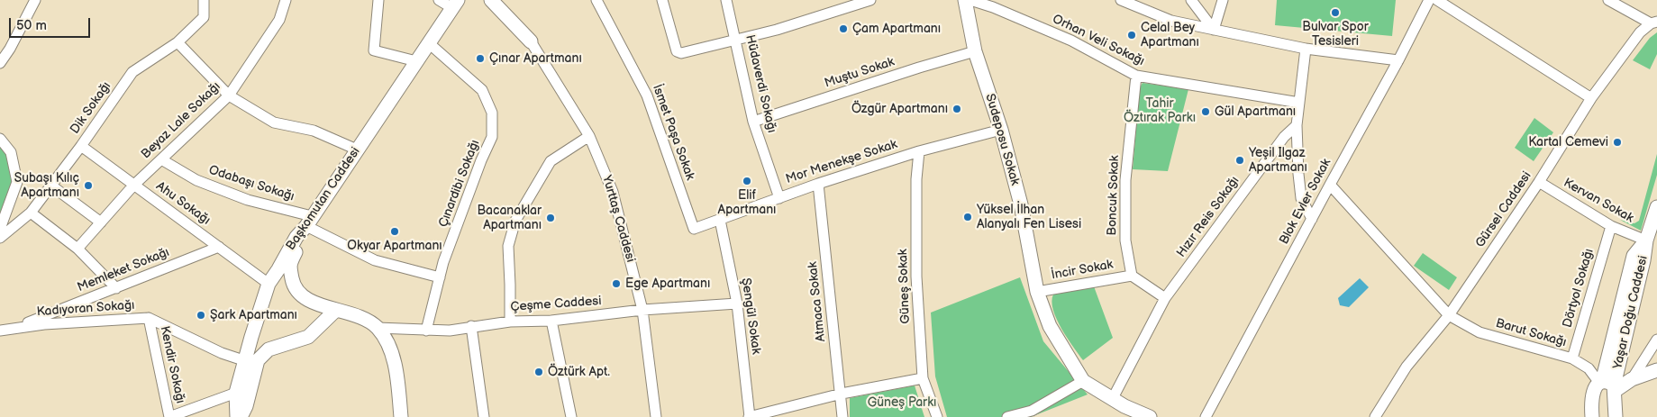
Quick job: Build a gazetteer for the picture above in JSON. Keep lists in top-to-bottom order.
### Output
{
  "streets": {
    "street": [
      "Orhan Veli Sokağı",
      "Muştu Sokak",
      "Hüdaverdi Sokağı",
      "Dik Sokağı",
      "Beyaz Lale Sokağı",
      "İsmet Paşa Sokak",
      "Sudeposu Sokak",
      "Mor Menekşe Sokak",
      "Odabaşı Sokağı",
      "Çınardibi Sokağı",
      "Boncuk Sokak",
      "Başkomutan Caddesi",
      "Kervan Sokak",
      "Blok Evler Sokak",
      "Ahu Sokağı",
      "Gürsel Caddesi",
      "Hızır Reis Sokağı",
      "Yurttaş Caddesi",
      "Memleket Sokağı",
      "İncir Sokak",
      "Güneş Sokak",
      "Dörtyol Sokağı",
      "Atmaca Sokak",
      "Çeşme Caddesi",
      "Kadıyoran Sokağı",
      "Yaşar Doğu Caddesi",
      "Şengül Sokak",
      "Barut Sokağı",
      "Kendir Sokağı"
    ]
  },
  "crossings": [
    ["Orhan Veli Sokağı", "Boncuk Sokak"],
    ["Muştu Sokak", "Hüdaverdi Sokağı"],
    ["Muştu Sokak", "Sudeposu Sokak"],
    ["Hüdaverdi Sokağı", "Mor Menekşe Sokak"],
    ["Dik Sokağı", "Ahu Sokağı"],
    ["Beyaz Lale Sokağı", "Odabaşı Sokağı"],
    ["Beyaz Lale Sokağı", "Ahu Sokağı"],
    ["İsmet Paşa Sokak", "Mor Menekşe Sokak"],
    ["Sudeposu Sokak", "Mor Menekşe Sokak"],
    ["Sudeposu Sokak", "Hızır Reis Sokağı"],
    ["Sudeposu Sokak", "İncir Sokak"],
    ["Mor Menekşe Sokak", "Güneş Sokak"],
    ["Mor Menekşe Sokak", "Atmaca Sokak"],
    ["Mor Menekşe Sokak", "Şengül Sokak"],
    ["Odabaşı Sokağı", "Çınardibi Sokağı"],
    ["Odabaşı Sokağı", "Başkomutan Caddesi"],
    ["Çınardibi Sokağı", "Başkomutan Caddesi"],
    ["Çınardibi Sokağı", "Çeşme Caddesi"],
    ["Boncuk Sokak", "İncir Sokak"],
    ["Başkomutan Caddesi", "Ahu Sokağı"],
    ["Başkomutan Caddesi", "Kadıyoran Sokağı"],
    ["Kervan Sokak", "Gürsel Caddesi"],
    ["Kervan Sokak", "Dörtyol Sokağı"],
    ["Kervan Sokak", "Yaşar Doğu Caddesi"],
    ["Blok Evler Sokak", "Barut Sokağı"],
    ["Ahu Sokağı", "Memleket Sokağı"],
    ["Gürsel Caddesi", "Barut Sokağı"],
    ["Yurttaş Caddesi", "Çeşme Caddesi"],
    ["Memleket Sokağı", "Kadıyoran Sokağı"],
    ["Dörtyol Sokağı", "Barut Sokağı"],
    ["Çeşme Caddesi", "Şengül Sokak"],
    ["Kadıyoran Sokağı", "Kendir Sokağı"],
    ["Yaşar Doğu Caddesi", "Barut Sokağı"]
  ],
  "parks": ["Tahir Öztırak Parkı", "Güneş Parkı"],
  "places": [
    "Bulvar Spor Tesisleri",
    "Çam Apartmanı",
    "Celal Bey Apartmanı",
    "Çınar Apartmanı",
    "Özgür Apartmanı",
    "Gül Apartmanı",
    "Kartal Cemevi",
    "Yeşil Ilgaz Apartmanı",
    "Elif Apartmanı",
    "Subaşı Kılıç Apartmanı",
    "Yüksel İlhan Alanyalı Fen Lisesi",
    "Bacanaklar Apartmanı",
    "Okyar Apartmanı",
    "Ege Apartmanı",
    "Şark Apartmanı",
    "Öztürk Apt."
  ],
  "scale_bar": "50 m"
}
